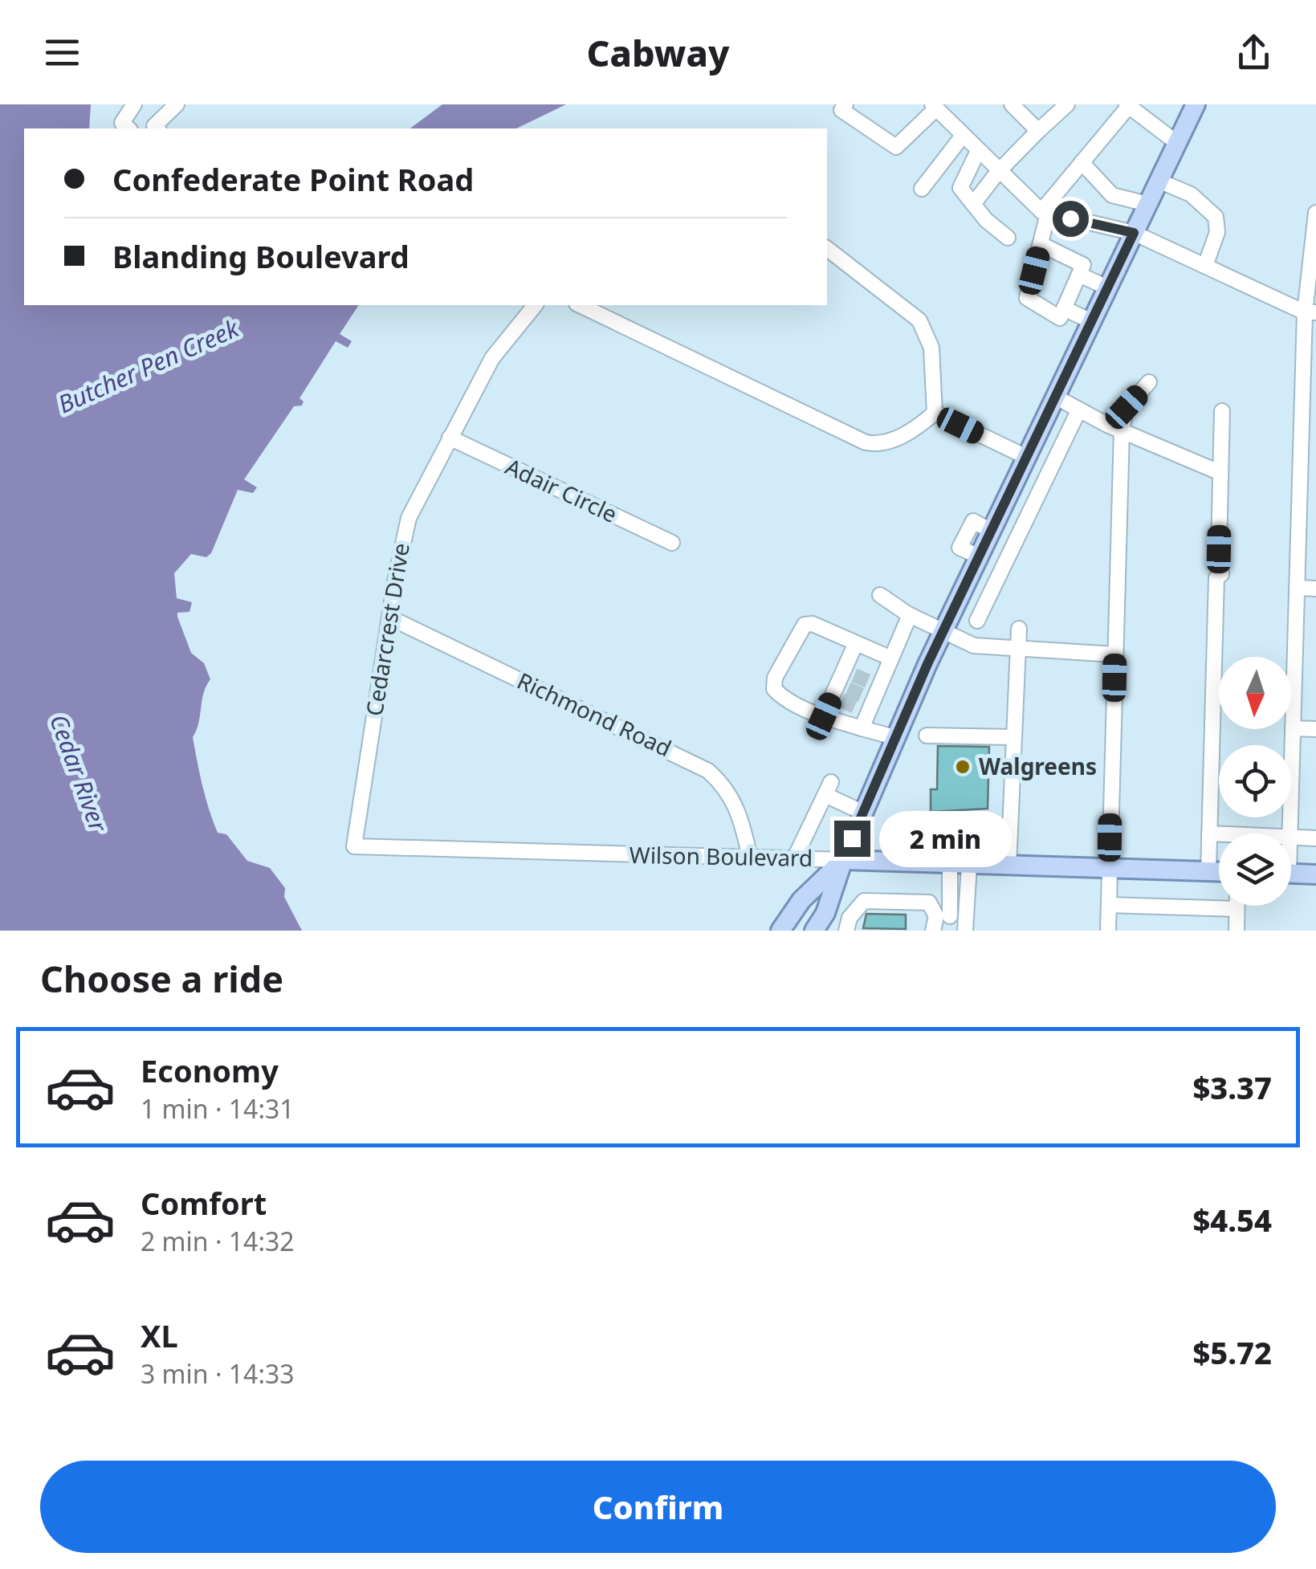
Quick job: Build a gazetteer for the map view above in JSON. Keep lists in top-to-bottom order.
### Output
{
  "streets": {
    "main road": ["Wilson Boulevard"],
    "street": ["Adair Circle", "Cedarcrest Drive", "Richmond Road"]
  },
  "crossings": [
    ["Adair Circle", "Cedarcrest Drive"],
    ["Cedarcrest Drive", "Richmond Road"],
    ["Cedarcrest Drive", "Wilson Boulevard"],
    ["Richmond Road", "Wilson Boulevard"]
  ],
  "water": ["Butcher Pen Creek", "Cedar River"],
  "places": ["Walgreens"],
  "north": "bottom",
  "page": {
    "header": "Cabway",
    "banner": ["Confederate Point Road", "Blanding Boulevard"],
    "bubble": "2 min",
    "heading": "Choose a ride",
    "list": [
      {
        "name": "Economy",
        "note": "1 min · 14:31",
        "value": "$3.37"
      },
      {
        "name": "Comfort",
        "note": "2 min · 14:32",
        "value": "$4.54"
      },
      {
        "name": "XL",
        "note": "3 min · 14:33",
        "value": "$5.72"
      }
    ],
    "buttons": "Confirm"
  }
}
